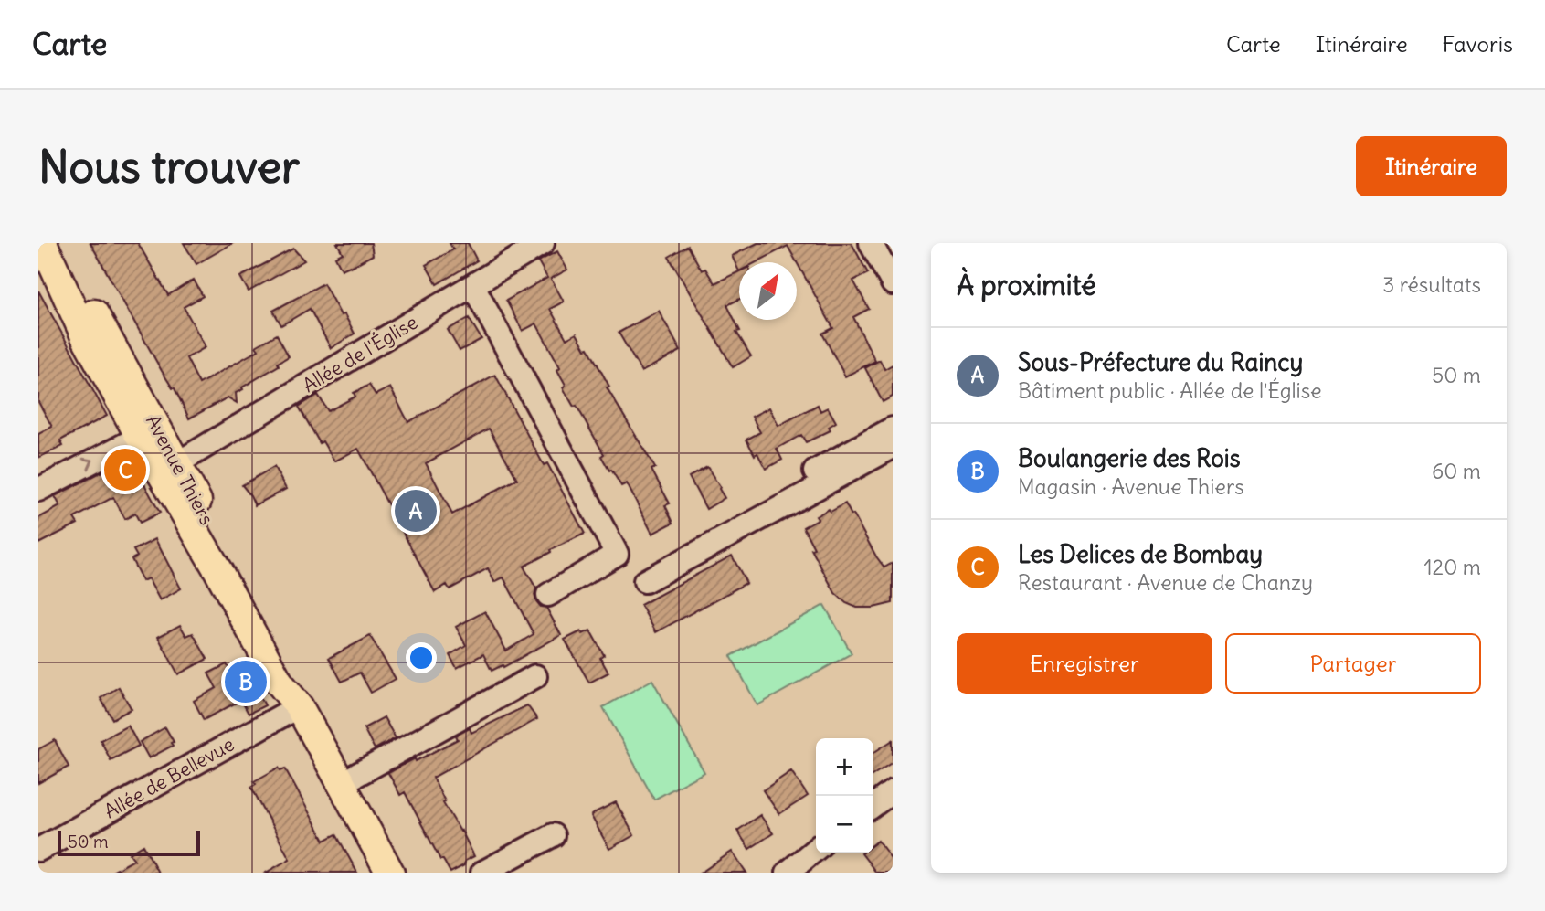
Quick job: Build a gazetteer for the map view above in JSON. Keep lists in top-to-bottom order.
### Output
{
  "streets": {
    "main road": ["Avenue Thiers"],
    "street": ["Allée de l'Église", "Allée de Bellevue"]
  },
  "crossings": [
    ["Allée de l'Église", "Avenue Thiers"],
    ["Avenue Thiers", "Allée de Bellevue"]
  ],
  "scale_bar": "50 m",
  "north": "top right",
  "page": {
    "header": "Carte",
    "nav": ["Carte", "Itinéraire", "Favoris"],
    "buttons": [
      "Itinéraire",
      ["Enregistrer", "Partager"]
    ],
    "title": "Nous trouver",
    "heading": ["À proximité", "3 résultats"],
    "list": [
      {
        "mark": "A",
        "name": "Sous-Préfecture du Raincy",
        "note": "Bâtiment public · Allée de l'Église",
        "value": "50 m"
      },
      {
        "mark": "B",
        "name": "Boulangerie des Rois",
        "note": "Magasin · Avenue Thiers",
        "value": "60 m"
      },
      {
        "mark": "C",
        "name": "Les Delices de Bombay",
        "note": "Restaurant · Avenue de Chanzy",
        "value": "120 m"
      }
    ],
    "pins": ["C", "A", "B"],
    "map_buttons": ["+", "−"],
    "scale": "50 m"
  }
}
